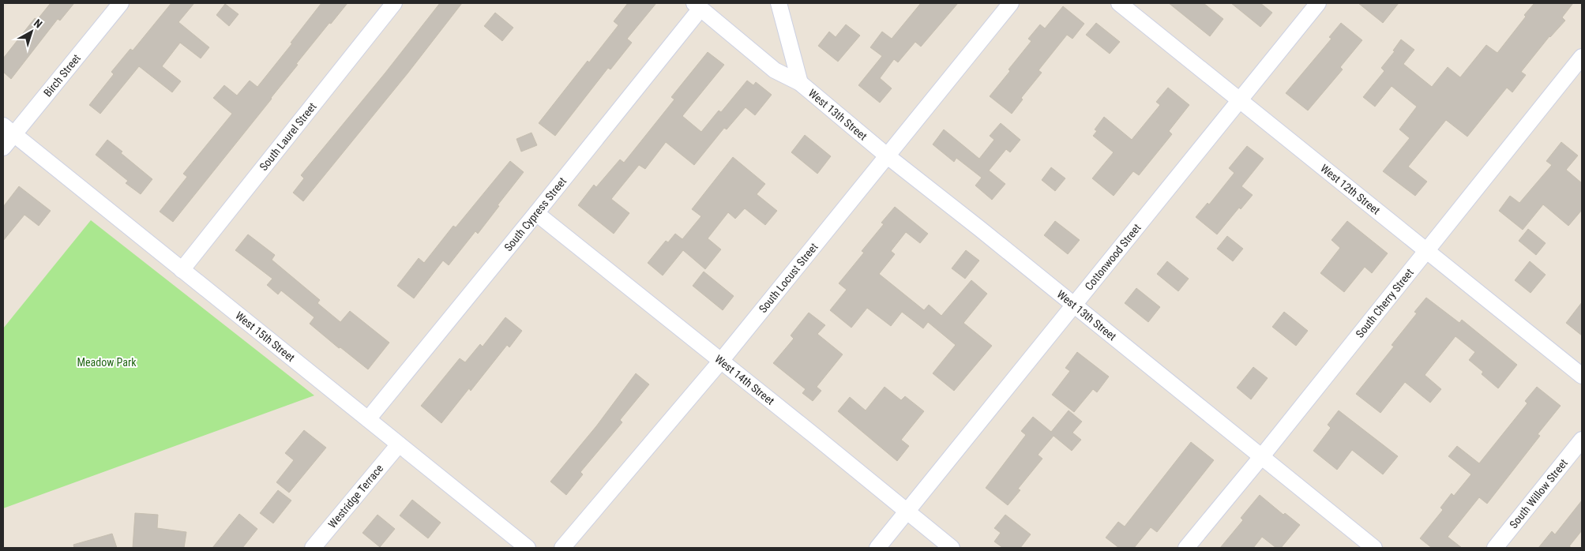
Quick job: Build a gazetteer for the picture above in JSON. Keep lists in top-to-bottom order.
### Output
{
  "streets": {
    "street": [
      "Birch Street",
      "West 13th Street",
      "South Laurel Street",
      "West 12th Street",
      "South Cypress Street",
      "Cottonwood Street",
      "South Locust Street",
      "South Cherry Street",
      "West 15th Street",
      "West 14th Street",
      "South Willow Street",
      "Westridge Terrace"
    ]
  },
  "crossings": [
    ["Birch Street", "West 15th Street"],
    ["West 13th Street", "South Cypress Street"],
    ["West 13th Street", "Cottonwood Street"],
    ["West 13th Street", "South Locust Street"],
    ["West 13th Street", "South Cherry Street"],
    ["South Laurel Street", "West 15th Street"],
    ["West 12th Street", "Cottonwood Street"],
    ["West 12th Street", "South Cherry Street"],
    ["South Cypress Street", "West 15th Street"],
    ["South Cypress Street", "West 14th Street"],
    ["Cottonwood Street", "West 14th Street"],
    ["South Locust Street", "West 14th Street"],
    ["West 15th Street", "Westridge Terrace"]
  ],
  "parks": ["Meadow Park"],
  "north": "top right"
}
